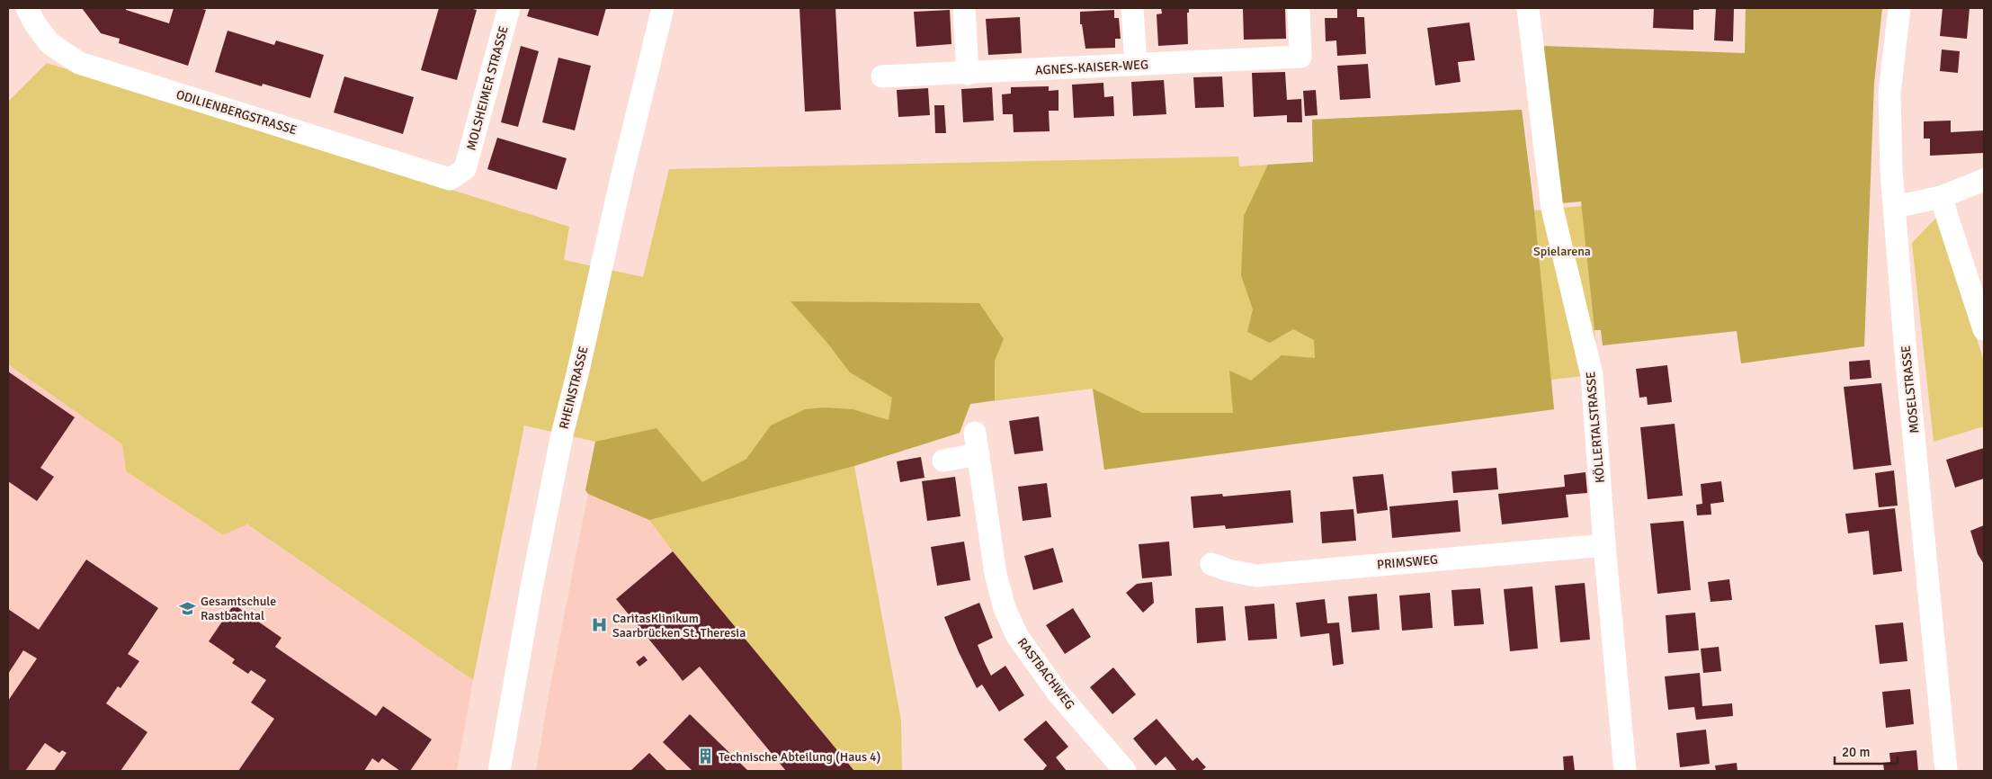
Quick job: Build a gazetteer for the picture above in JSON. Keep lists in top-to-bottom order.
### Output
{
  "streets": {
    "street": [
      "AGNES-KAISER-WEG",
      "MOLSHEIMER STRASSE",
      "ODILIENBERGSTRASSE",
      "RHEINSTRASSE",
      "MOSELSTRASSE",
      "KÖLLERTALSTRASSE",
      "PRIMSWEG",
      "RASTBACHWEG"
    ]
  },
  "crossings": [
    ["MOLSHEIMER STRASSE", "ODILIENBERGSTRASSE"],
    ["KÖLLERTALSTRASSE", "PRIMSWEG"]
  ],
  "parks": ["Spielarena"],
  "places": {
    "school or university": ["Gesamtschule Rastbachtal"],
    "hospital": ["CaritasKlinikum Saarbrücken St. Theresia"],
    "building": ["Technische Abteilung (Haus 4)"]
  },
  "scale_bar": "20 m"
}
